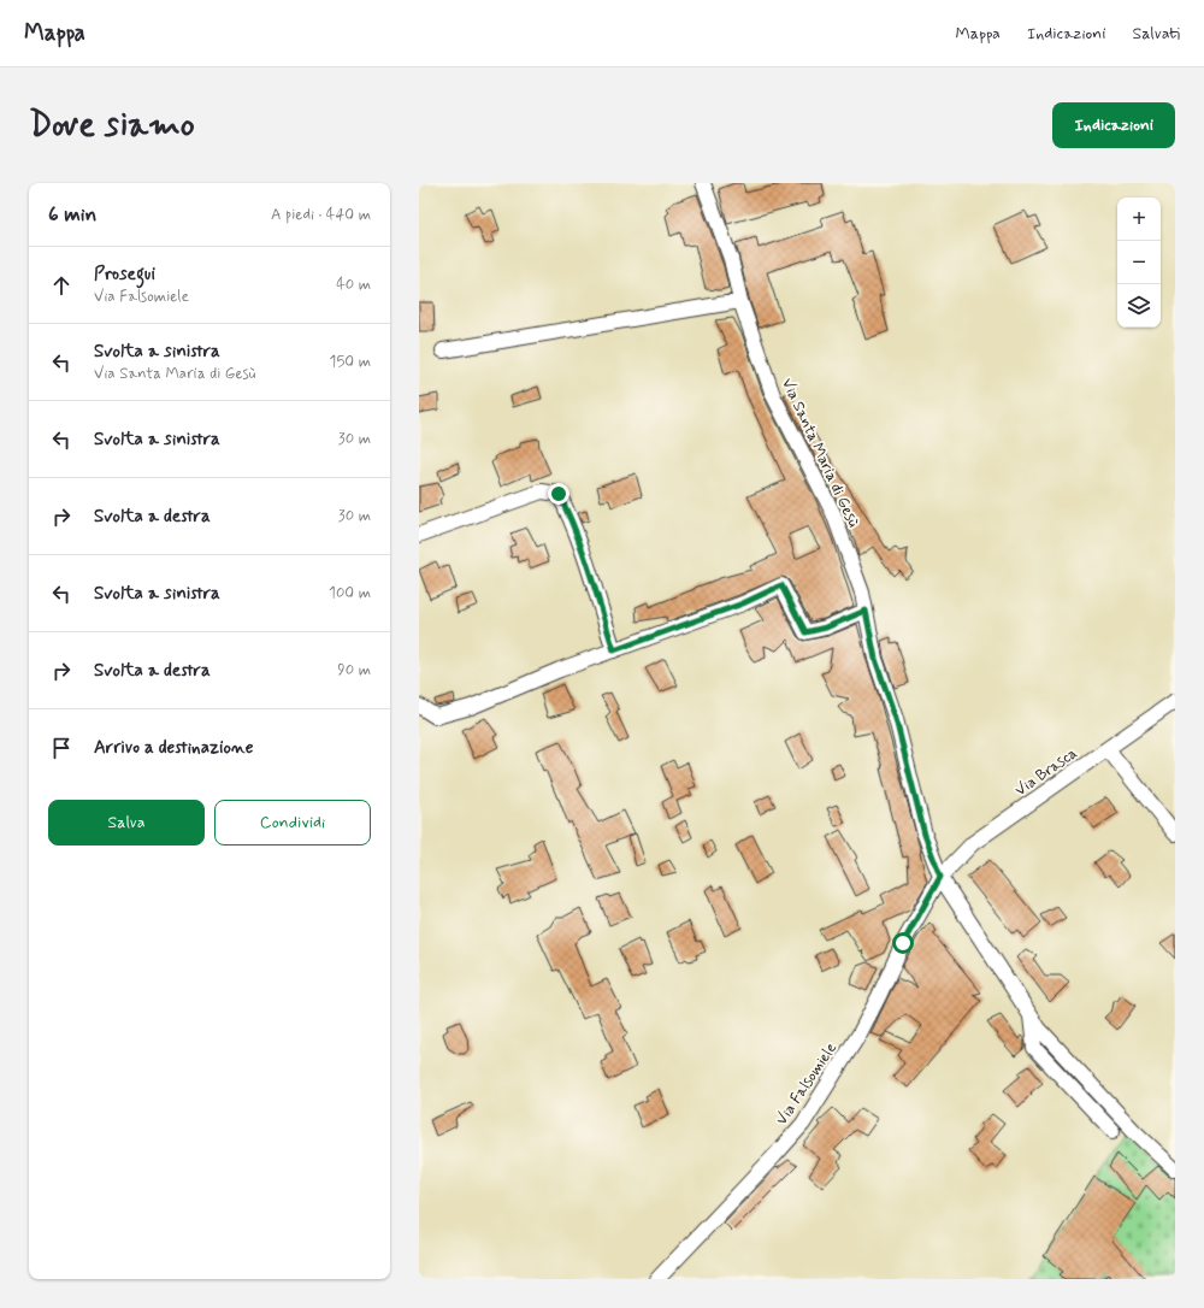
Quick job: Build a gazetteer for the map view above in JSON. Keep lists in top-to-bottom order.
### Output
{
  "streets": {
    "street": ["Via Santa Maria di Gesù", "Via Brasca", "Via Falsomiele"]
  },
  "crossings": [
    ["Via Santa Maria di Gesù", "Via Brasca"],
    ["Via Santa Maria di Gesù", "Via Falsomiele"],
    ["Via Brasca", "Via Falsomiele"]
  ],
  "page": {
    "header": "Mappa",
    "nav": ["Mappa", "Indicazioni", "Salvati"],
    "buttons": [
      "Indicazioni",
      ["Salva", "Condividi"]
    ],
    "title": "Dove siamo",
    "heading": ["6 min", "A piedi · 440 m"],
    "map_buttons": ["+", "−"],
    "list": [
      ["Prosegui", "Via Falsomiele", "40 m"],
      ["Svolta a sinistra", "Via Santa Maria di Gesù", "150 m"],
      ["Svolta a sinistra", "30 m"],
      ["Svolta a destra", "30 m"],
      ["Svolta a sinistra", "100 m"],
      ["Svolta a destra", "90 m"],
      "Arrivo a destinazione"
    ]
  }
}
